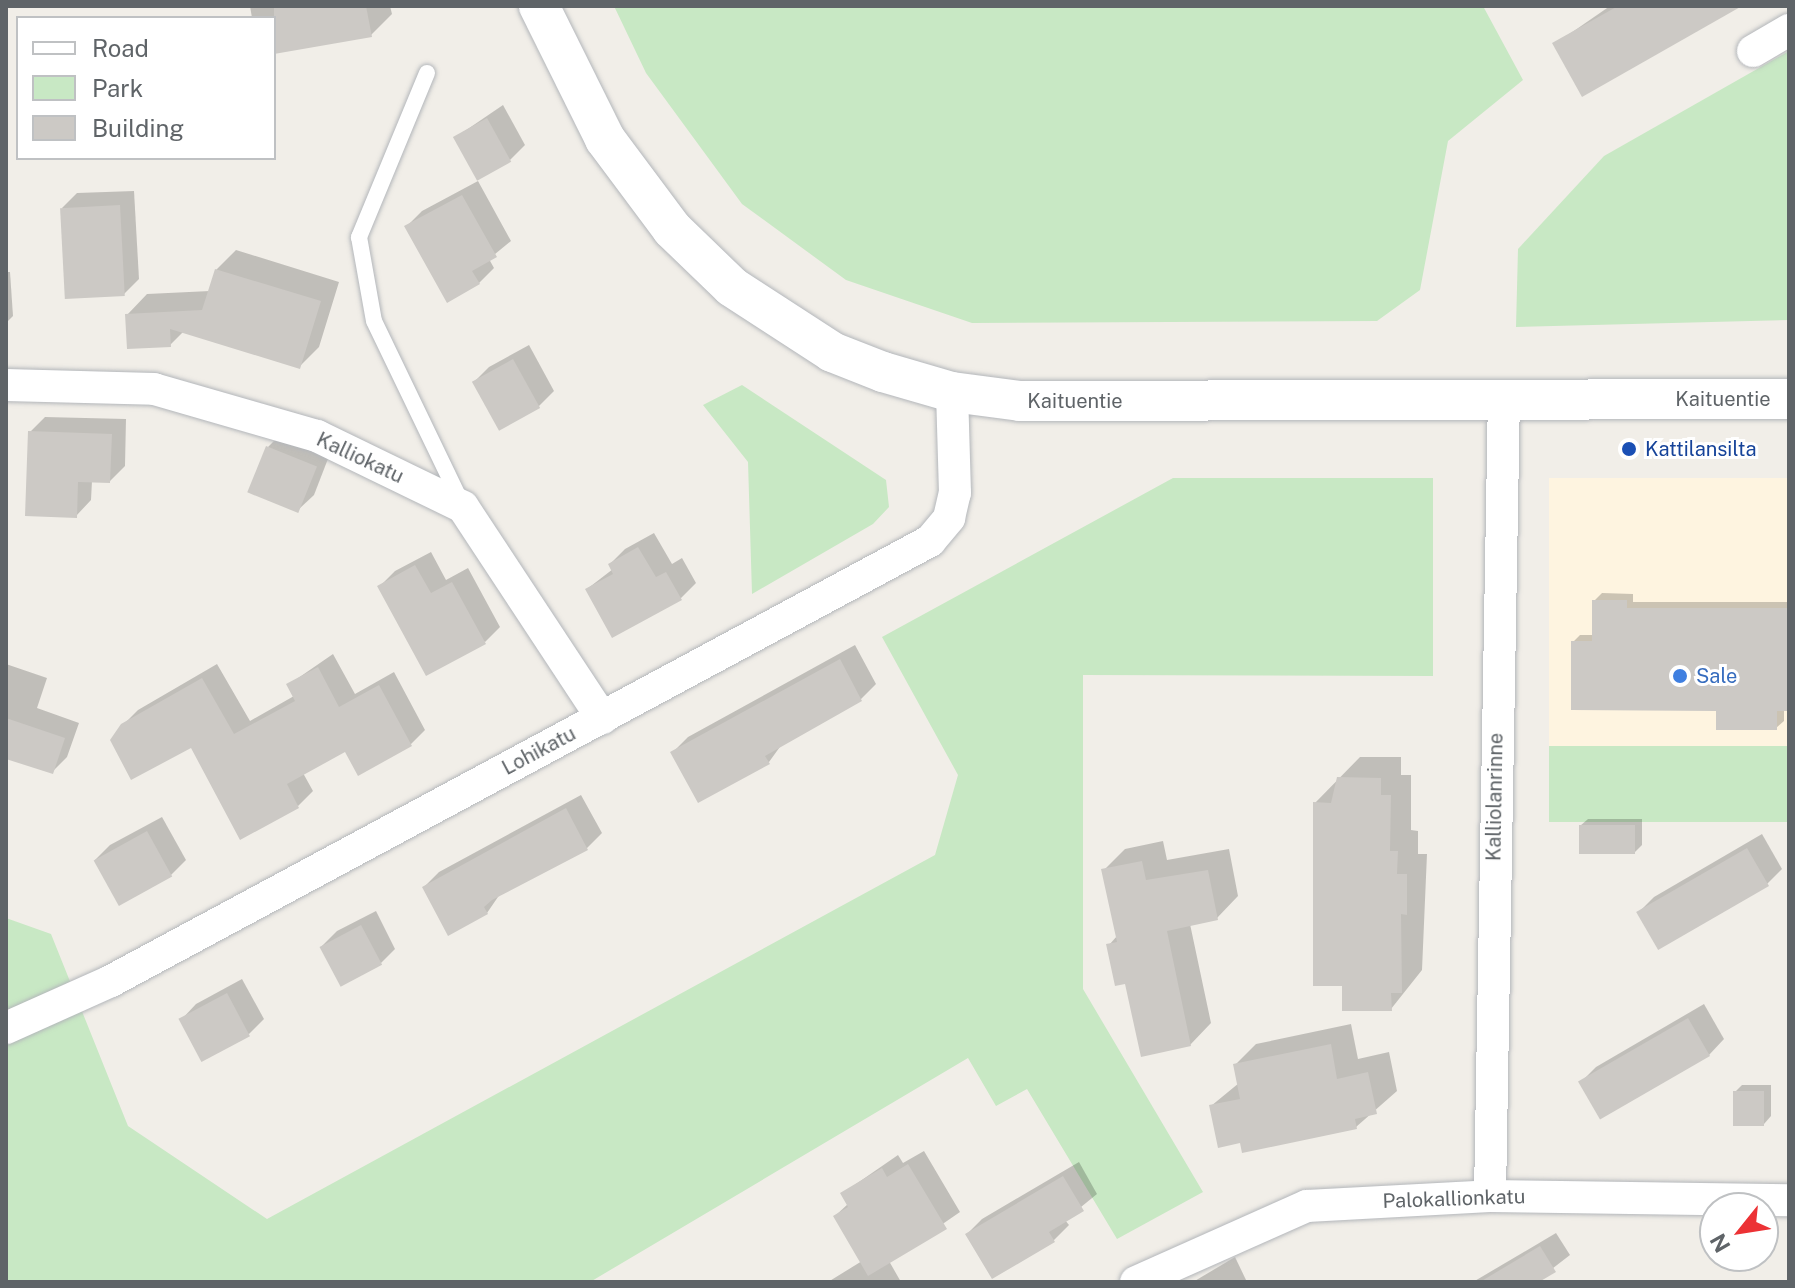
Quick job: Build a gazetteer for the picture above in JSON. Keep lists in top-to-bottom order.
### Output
{
  "streets": {
    "street": [
      "Kaituentie",
      "Kalliokatu",
      "Lohikatu",
      "Kalliolanrinne",
      "Palokallionkatu"
    ]
  },
  "crossings": [
    ["Kaituentie", "Lohikatu"],
    ["Kaituentie", "Kalliolanrinne"],
    ["Kalliolanrinne", "Palokallionkatu"]
  ],
  "places": ["Kattilansilta", "Sale"],
  "legend": ["Road", "Park", "Building"],
  "north": "bottom left"
}
